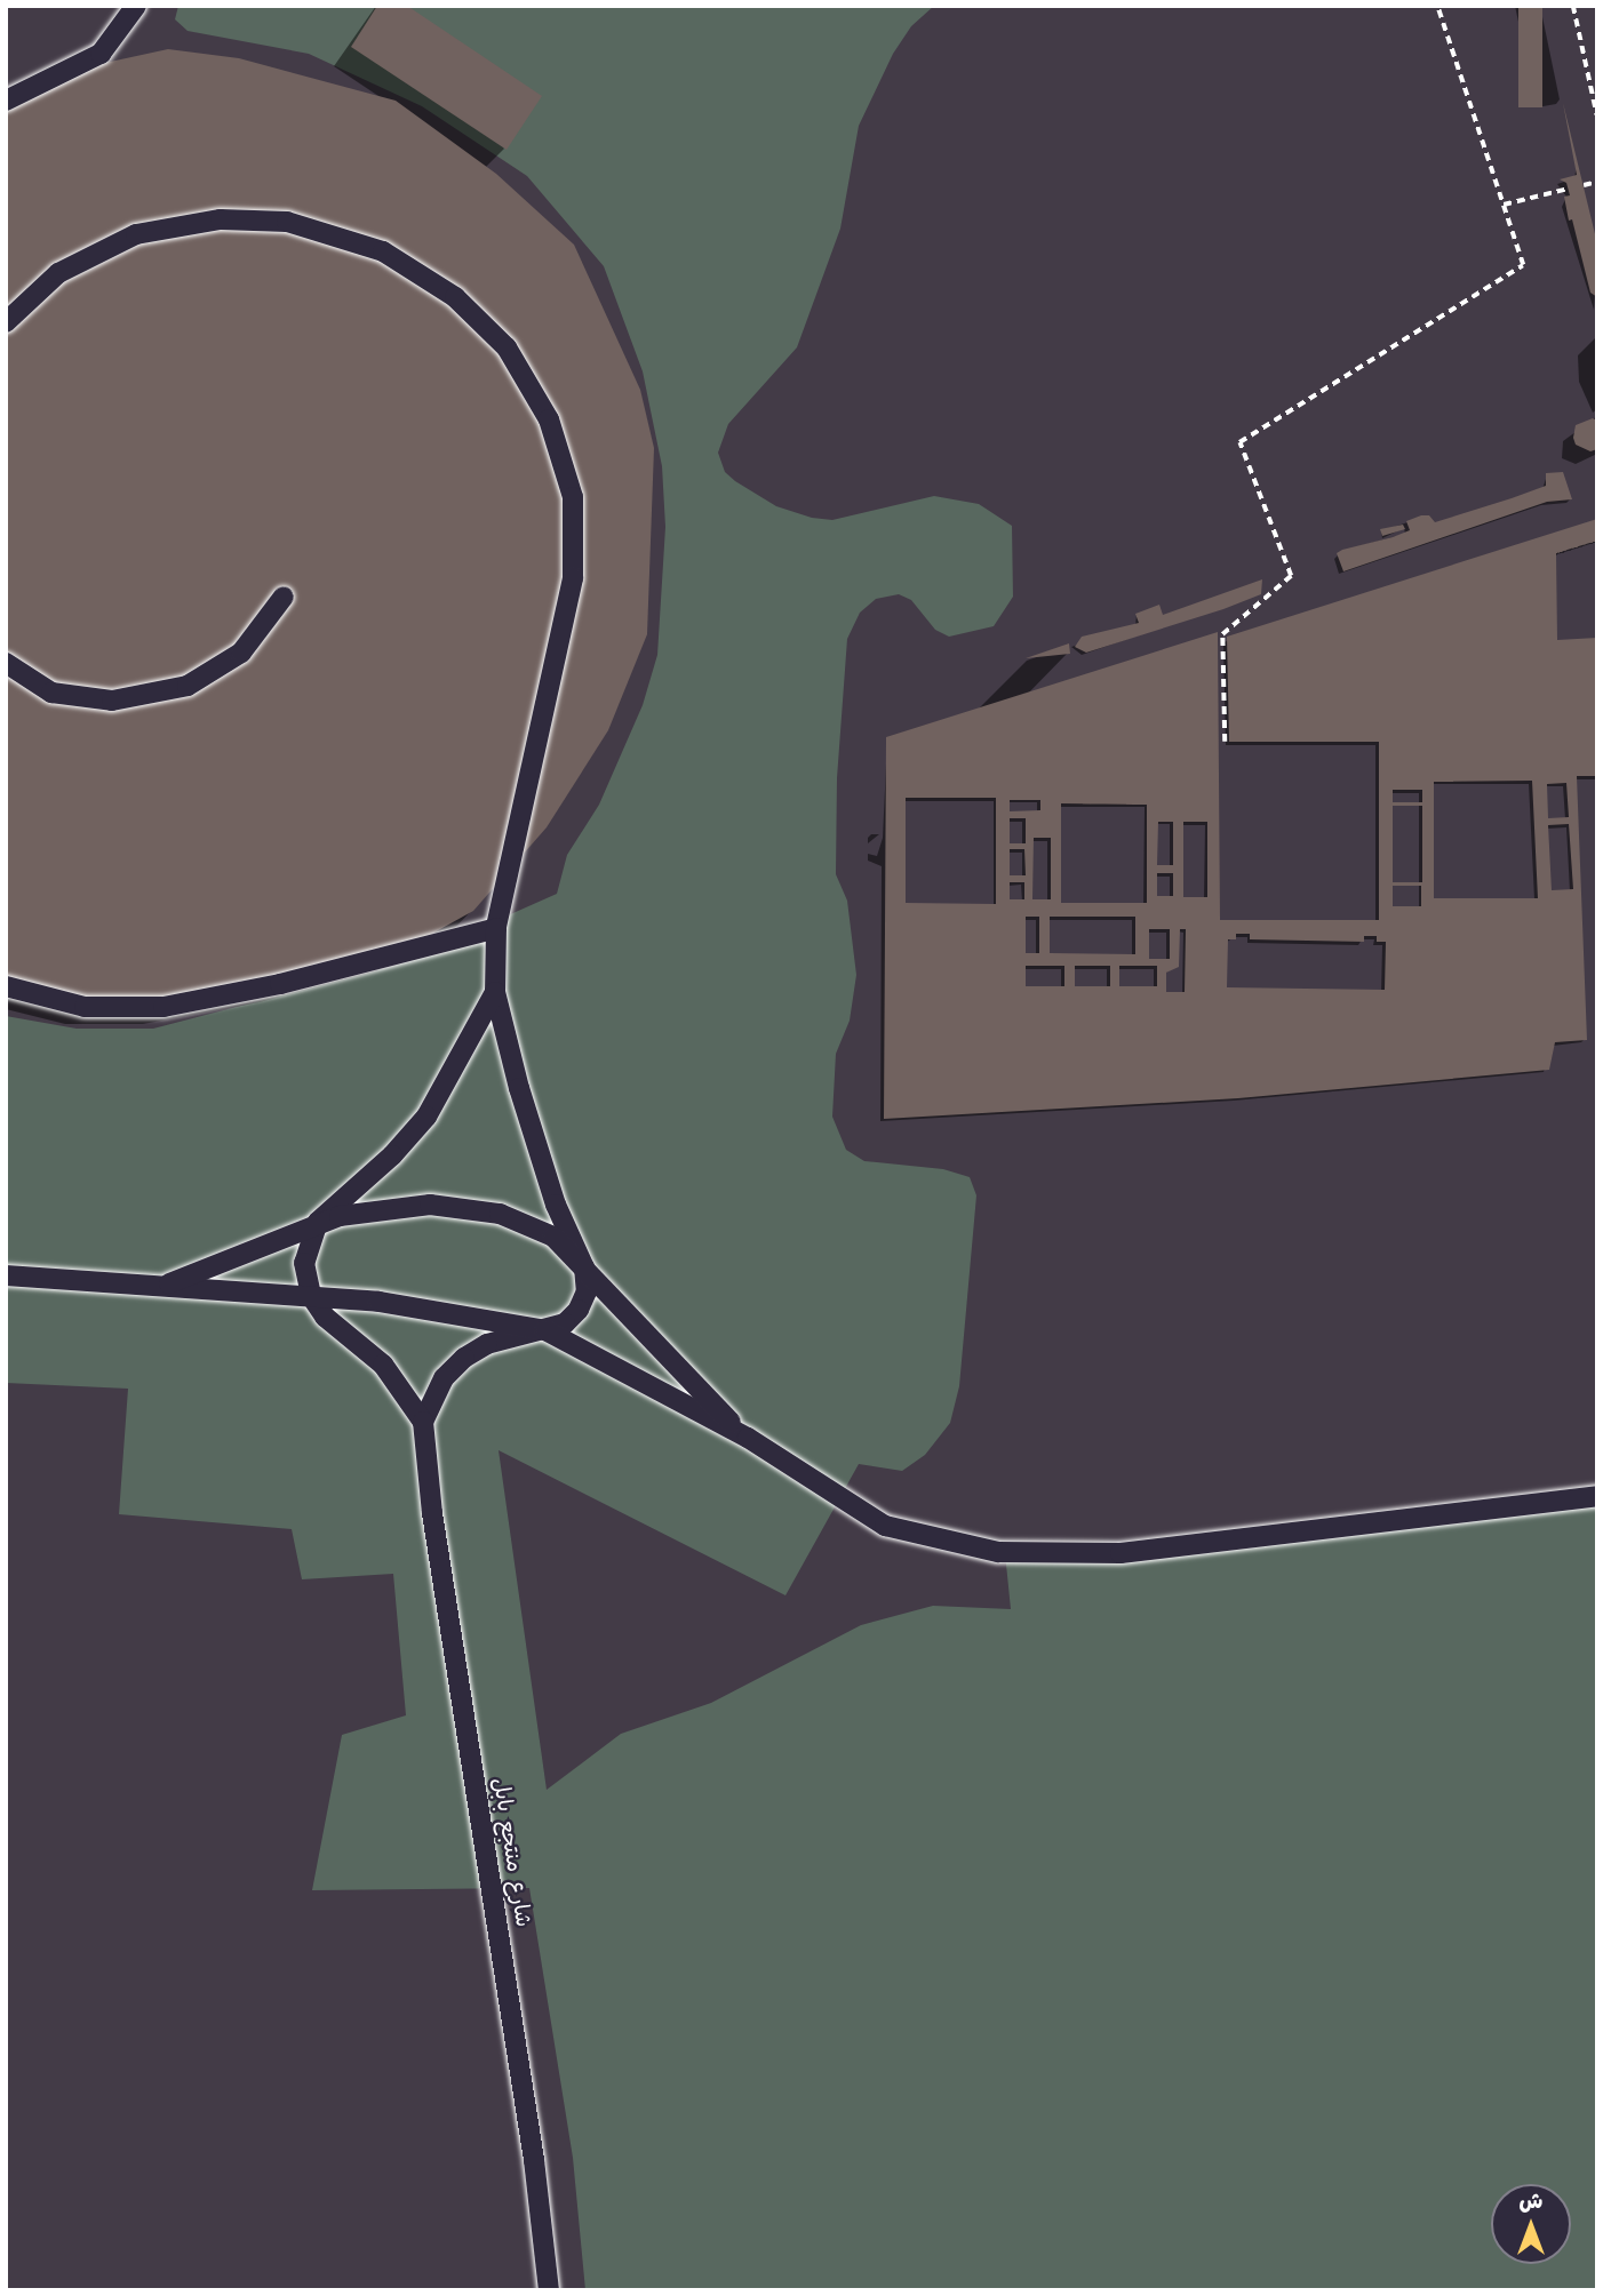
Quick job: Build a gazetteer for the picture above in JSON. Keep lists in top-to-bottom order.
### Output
{
  "streets": {
    "street": ["شارع منتجع بابل"]
  },
  "north": "top"
}
